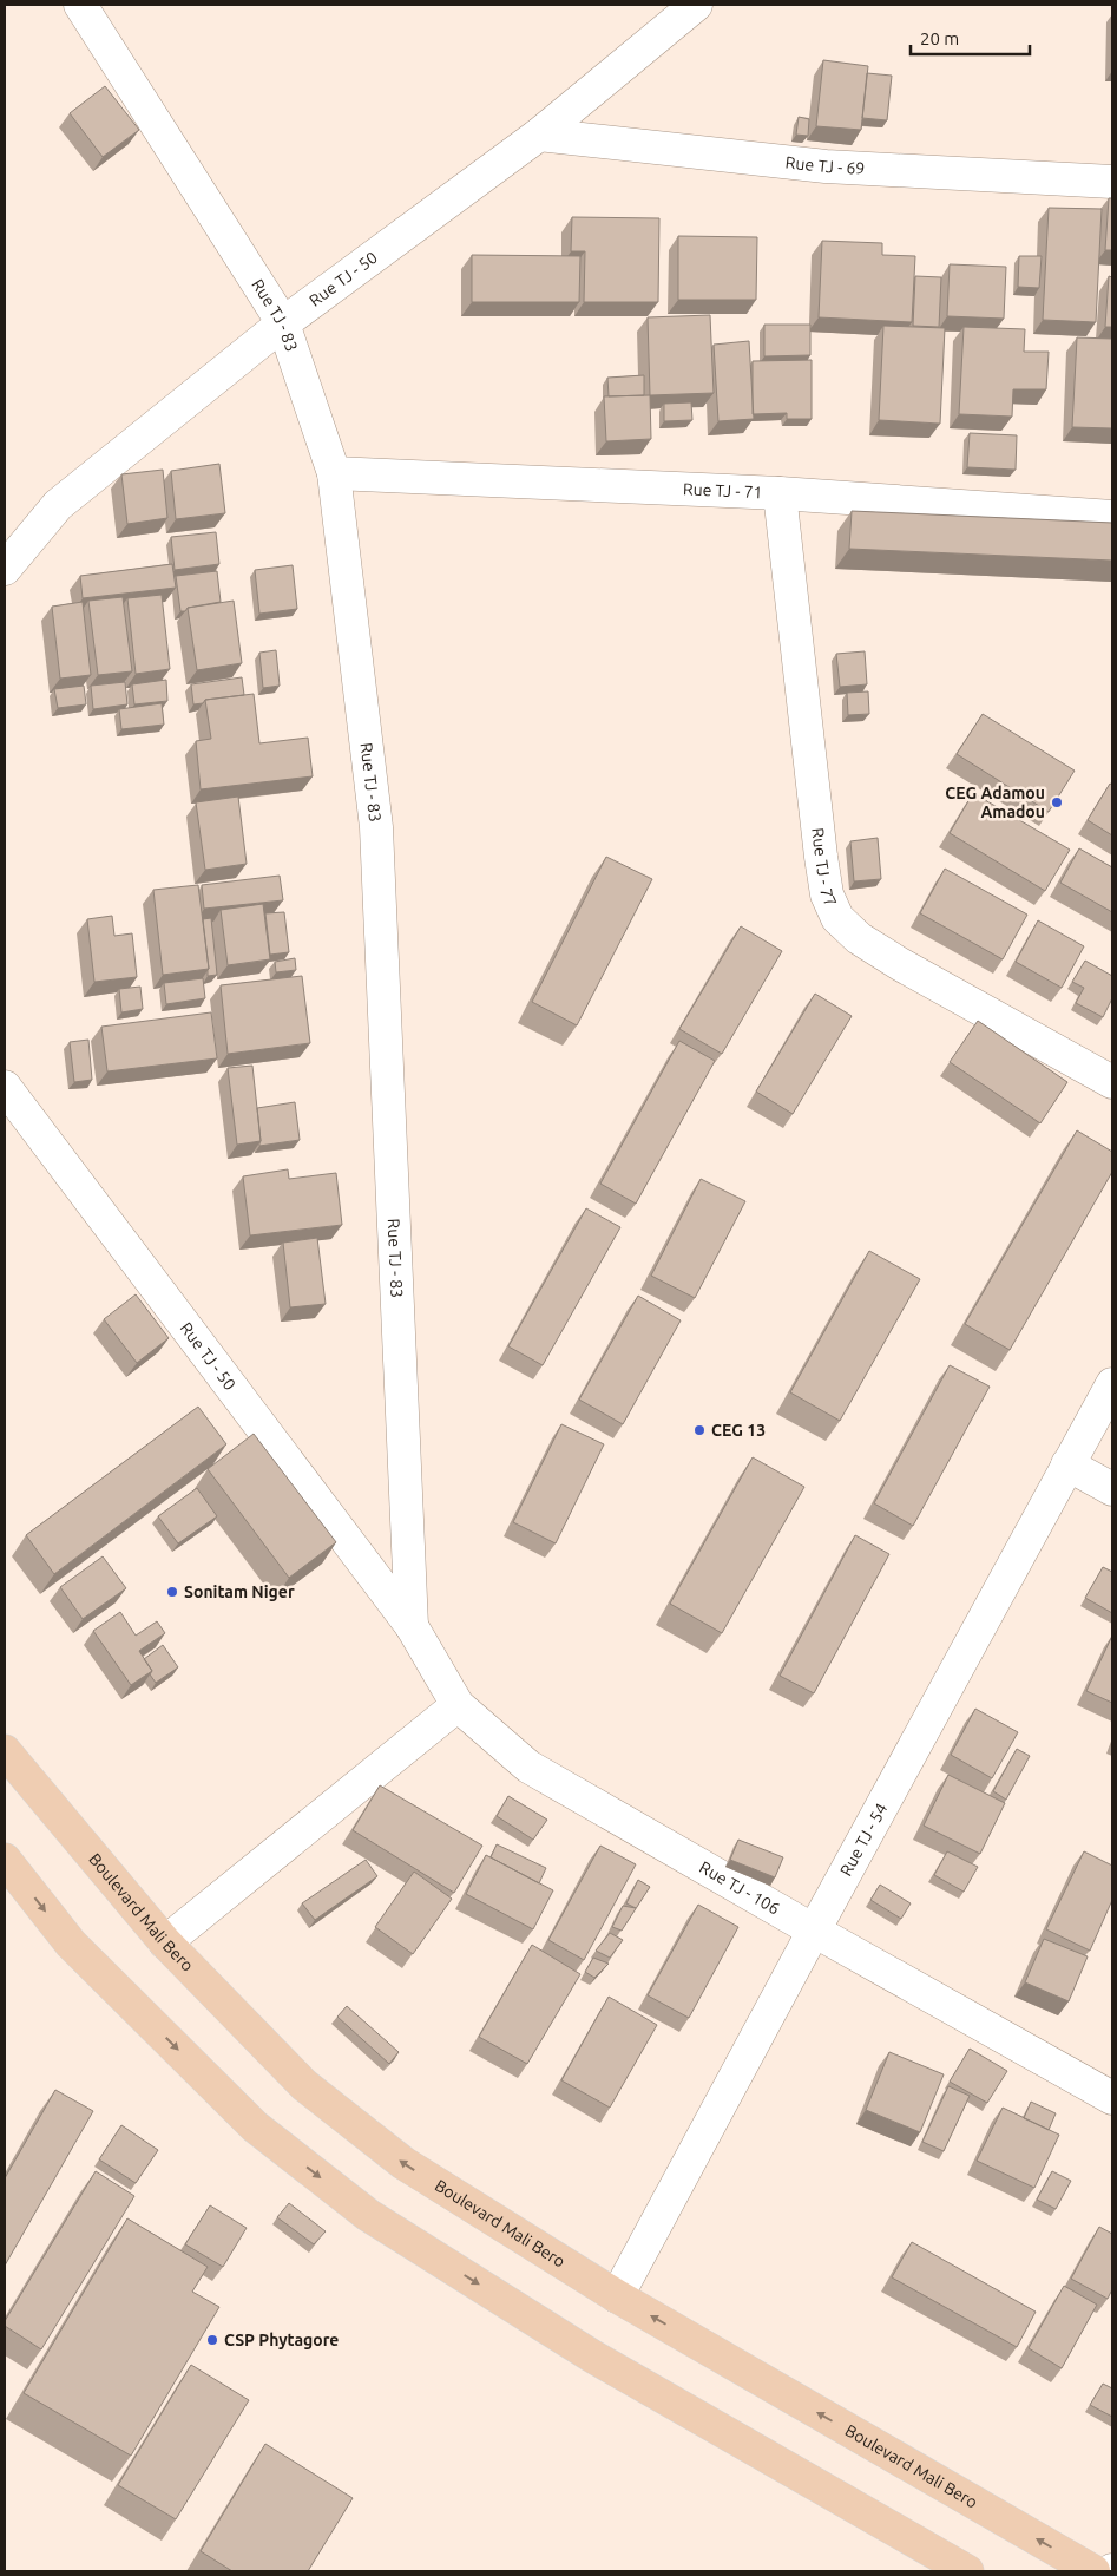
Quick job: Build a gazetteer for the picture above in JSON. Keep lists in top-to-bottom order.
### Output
{
  "streets": {
    "main road": ["Boulevard Mali Bero"],
    "street": [
      "Rue TJ - 69",
      "Rue TJ - 50",
      "Rue TJ - 83",
      "Rue TJ - 71",
      "Rue TJ - 77",
      "Rue TJ - 54",
      "Rue TJ - 106"
    ]
  },
  "crossings": [
    ["Rue TJ - 69", "Rue TJ - 50"],
    ["Rue TJ - 50", "Rue TJ - 83"],
    ["Rue TJ - 50", "Rue TJ - 106"],
    ["Rue TJ - 83", "Rue TJ - 71"],
    ["Rue TJ - 83", "Rue TJ - 106"],
    ["Rue TJ - 71", "Rue TJ - 77"],
    ["Rue TJ - 54", "Rue TJ - 106"],
    ["Rue TJ - 54", "Boulevard Mali Bero"]
  ],
  "places": [
    "CEG Adamou Amadou",
    "CEG 13",
    "Sonitam Niger",
    "CSP Phytagore"
  ],
  "scale_bar": "20 m"
}
